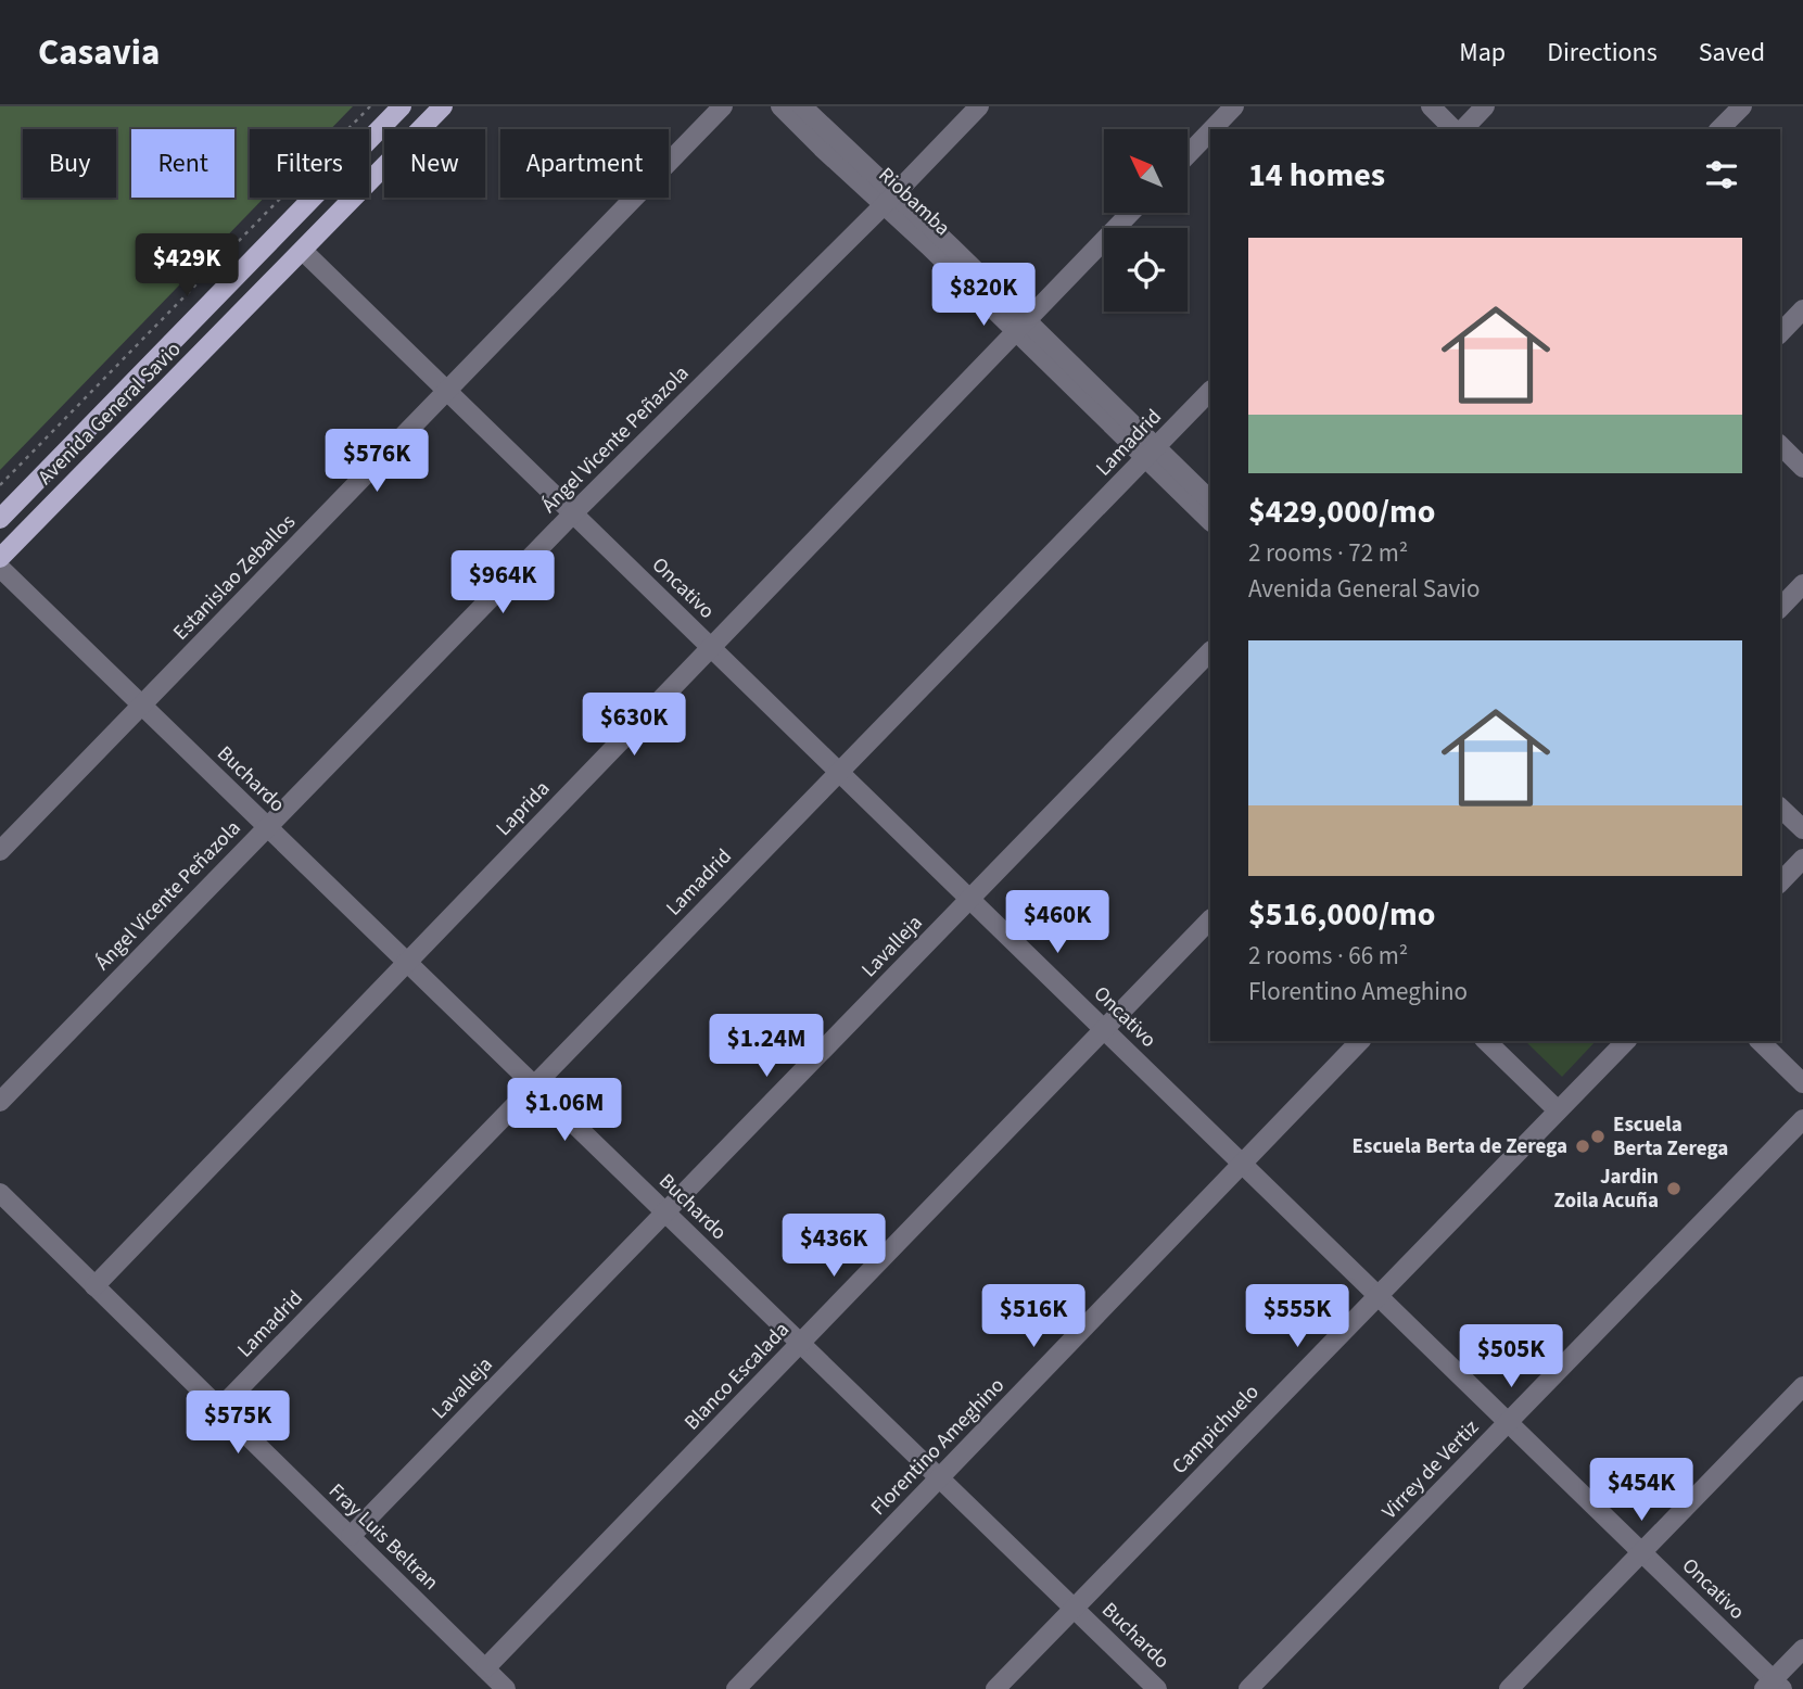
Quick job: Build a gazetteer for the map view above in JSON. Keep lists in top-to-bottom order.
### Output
{
  "streets": {
    "main road": ["Avenida General Savio"],
    "street": [
      "Riobamba",
      "Ángel Vicente Peñazola",
      "Lamadrid",
      "Estanislao Zeballos",
      "Oncativo",
      "Buchardo",
      "Laprida",
      "Lavalleja",
      "Blanco Escalada",
      "Campichuelo",
      "Florentino Ameghino",
      "Virrey de Vertiz",
      "Fray Luis Beltran"
    ]
  },
  "crossings": [
    ["Riobamba", "Ángel Vicente Peñazola"],
    ["Riobamba", "Lamadrid"],
    ["Riobamba", "Laprida"],
    ["Avenida General Savio", "Oncativo"],
    ["Ángel Vicente Peñazola", "Oncativo"],
    ["Ángel Vicente Peñazola", "Buchardo"],
    ["Lamadrid", "Oncativo"],
    ["Lamadrid", "Buchardo"],
    ["Lamadrid", "Fray Luis Beltran"],
    ["Estanislao Zeballos", "Oncativo"],
    ["Estanislao Zeballos", "Buchardo"],
    ["Oncativo", "Laprida"],
    ["Oncativo", "Lavalleja"],
    ["Oncativo", "Blanco Escalada"],
    ["Oncativo", "Campichuelo"],
    ["Oncativo", "Florentino Ameghino"],
    ["Oncativo", "Virrey de Vertiz"],
    ["Buchardo", "Laprida"],
    ["Buchardo", "Lavalleja"],
    ["Buchardo", "Blanco Escalada"],
    ["Buchardo", "Campichuelo"],
    ["Buchardo", "Florentino Ameghino"],
    ["Laprida", "Fray Luis Beltran"],
    ["Lavalleja", "Fray Luis Beltran"],
    ["Blanco Escalada", "Fray Luis Beltran"]
  ],
  "places": ["Escuela Berta Zerega", "Escuela Berta de Zerega", "Jardin Zoila Acuña"],
  "north": "top left",
  "page": {
    "header": "Casavia",
    "nav": ["Map", "Directions", "Saved"],
    "chip": [
      "Buy",
      "Rent",
      "Filters",
      "New",
      "Apartment"
    ],
    "heading": "14 homes",
    "list": [
      {
        "name": "$429,000/mo",
        "note": "2 rooms · 72 m² · Avenida General Savio"
      },
      {
        "name": "$516,000/mo",
        "note": "2 rooms · 66 m² · Florentino Ameghino"
      }
    ],
    "price": [
      "$429K",
      "$820K",
      "$576K",
      "$964K",
      "$630K",
      "$460K",
      "$1.24M",
      "$1.06M",
      "$436K",
      "$516K",
      "$555K",
      "$505K",
      "$575K",
      "$454K"
    ]
  }
}
